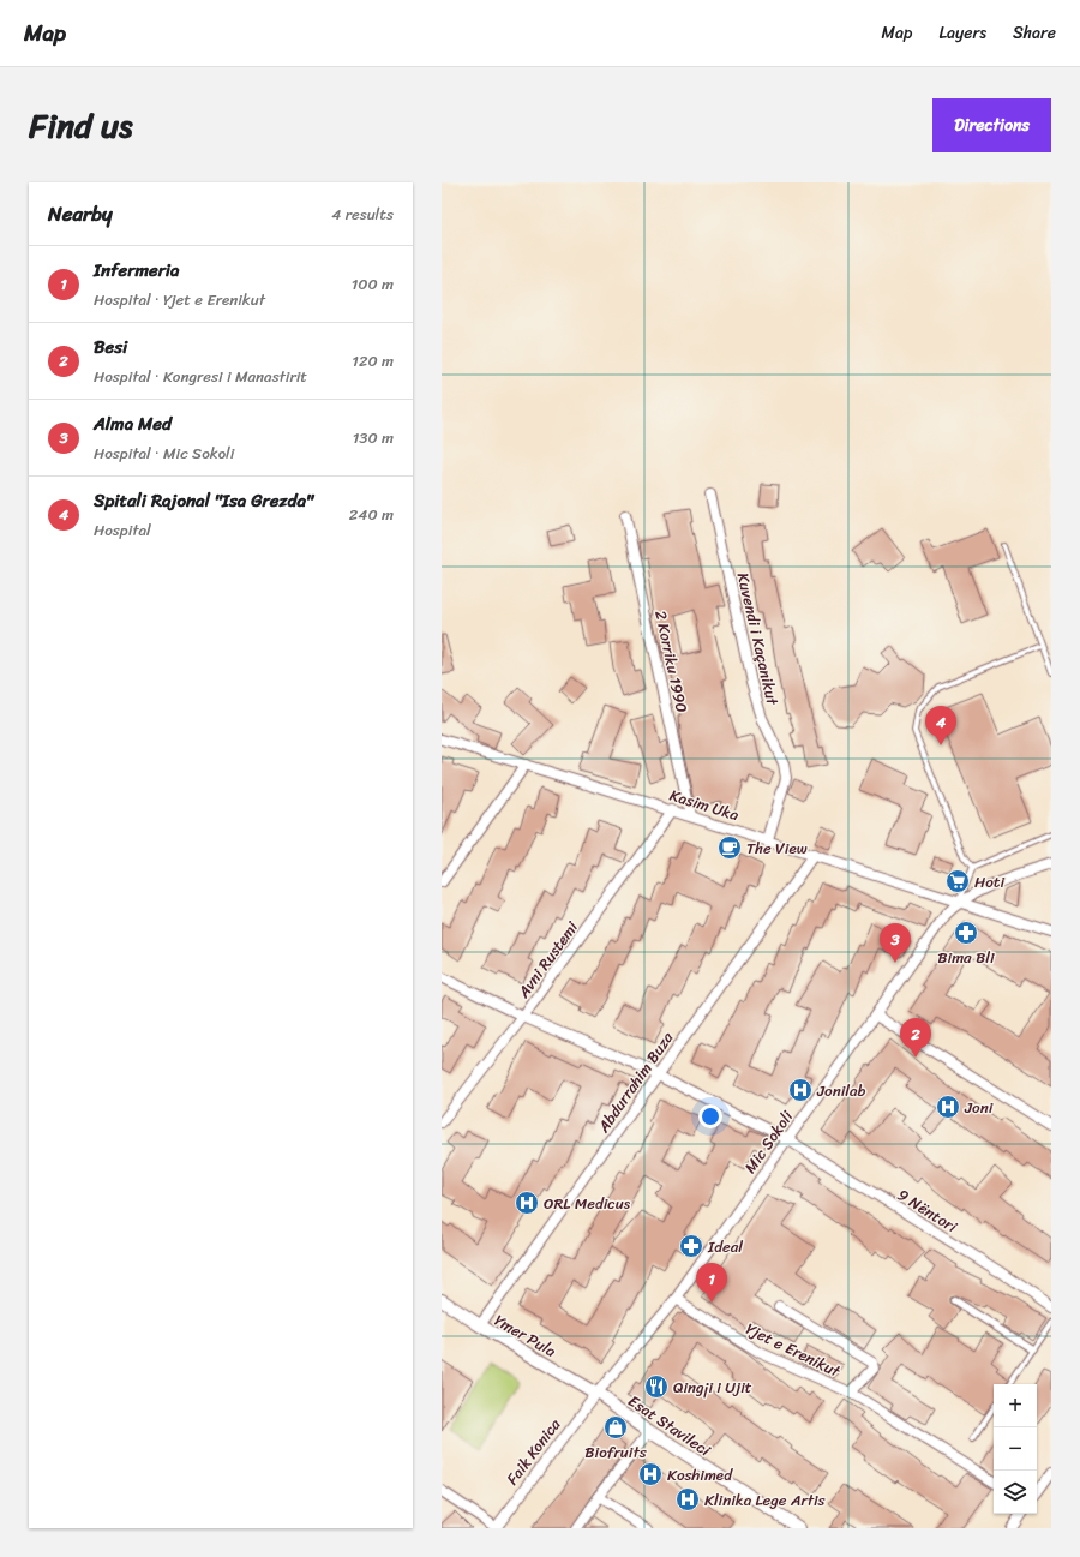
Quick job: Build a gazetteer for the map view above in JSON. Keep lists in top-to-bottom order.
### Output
{
  "streets": {
    "street": [
      "Kuvendi i Kaçanikut",
      "2 Korriku 1990",
      "Kasim Uka",
      "Avni Rustemi",
      "Abdurrahim Buza",
      "Mic Sokoli",
      "9 Nëntori",
      "Ymer Pula",
      "Yjet e Erenikut",
      "Esat Stavileci",
      "Faik Konica"
    ]
  },
  "crossings": [
    ["Kuvendi i Kaçanikut", "Kasim Uka"],
    ["2 Korriku 1990", "Kasim Uka"],
    ["Kasim Uka", "Avni Rustemi"],
    ["Kasim Uka", "Abdurrahim Buza"],
    ["Kasim Uka", "Mic Sokoli"],
    ["Avni Rustemi", "9 Nëntori"],
    ["Abdurrahim Buza", "9 Nëntori"],
    ["Abdurrahim Buza", "Ymer Pula"],
    ["Mic Sokoli", "9 Nëntori"],
    ["Mic Sokoli", "Ymer Pula"],
    ["Mic Sokoli", "Yjet e Erenikut"],
    ["Mic Sokoli", "Esat Stavileci"],
    ["Mic Sokoli", "Faik Konica"],
    ["Ymer Pula", "Esat Stavileci"],
    ["Ymer Pula", "Faik Konica"],
    ["Esat Stavileci", "Faik Konica"]
  ],
  "places": {
    "cafe": ["The View"],
    "supermarket": ["Hoti"],
    "pharmacy": ["Bima Bli", "Ideal"],
    "hospital": [
      "Jonilab",
      "Joni",
      "ORL Medicus",
      "Koshimed",
      "Klinika Lege Artis"
    ],
    "restaurant": ["Qingji i Ujit"],
    "shop": ["Biofruits"]
  },
  "page": {
    "header": "Map",
    "nav": ["Map", "Layers", "Share"],
    "title": "Find us",
    "buttons": "Directions",
    "heading": ["Nearby", "4 results"],
    "list": [
      {
        "mark": "1",
        "name": "Infermeria",
        "note": "Hospital · Yjet e Erenikut",
        "value": "100 m"
      },
      {
        "mark": "2",
        "name": "Besi",
        "note": "Hospital · Kongresi i Manastirit",
        "value": "120 m"
      },
      {
        "mark": "3",
        "name": "Alma Med",
        "note": "Hospital · Mic Sokoli",
        "value": "130 m"
      },
      {
        "mark": "4",
        "name": "Spitali Rajonal \"Isa Grezda\"",
        "note": "Hospital",
        "value": "240 m"
      }
    ],
    "pins": [
      "4",
      "3",
      "2",
      "1"
    ],
    "map_buttons": ["+", "−"]
  }
}
